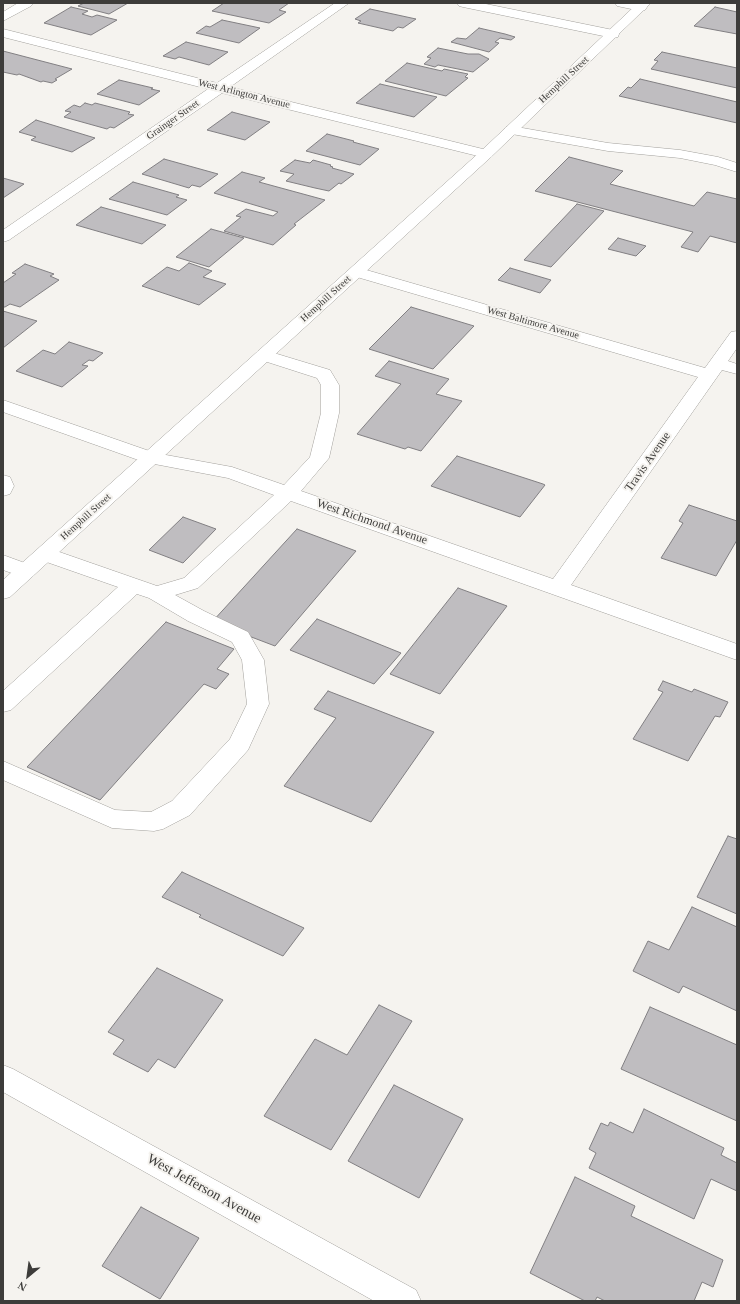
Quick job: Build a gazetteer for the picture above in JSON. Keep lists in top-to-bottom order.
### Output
{
  "streets": {
    "street": [
      "Hemphill Street",
      "West Arlington Avenue",
      "Grainger Street",
      "West Baltimore Avenue",
      "Travis Avenue",
      "West Richmond Avenue",
      "West Jefferson Avenue"
    ]
  },
  "crossings": [
    ["Hemphill Street", "West Arlington Avenue"],
    ["Hemphill Street", "West Baltimore Avenue"],
    ["Hemphill Street", "West Richmond Avenue"],
    ["West Arlington Avenue", "Grainger Street"],
    ["West Baltimore Avenue", "Travis Avenue"],
    ["Travis Avenue", "West Richmond Avenue"]
  ],
  "north": "bottom left"
}
